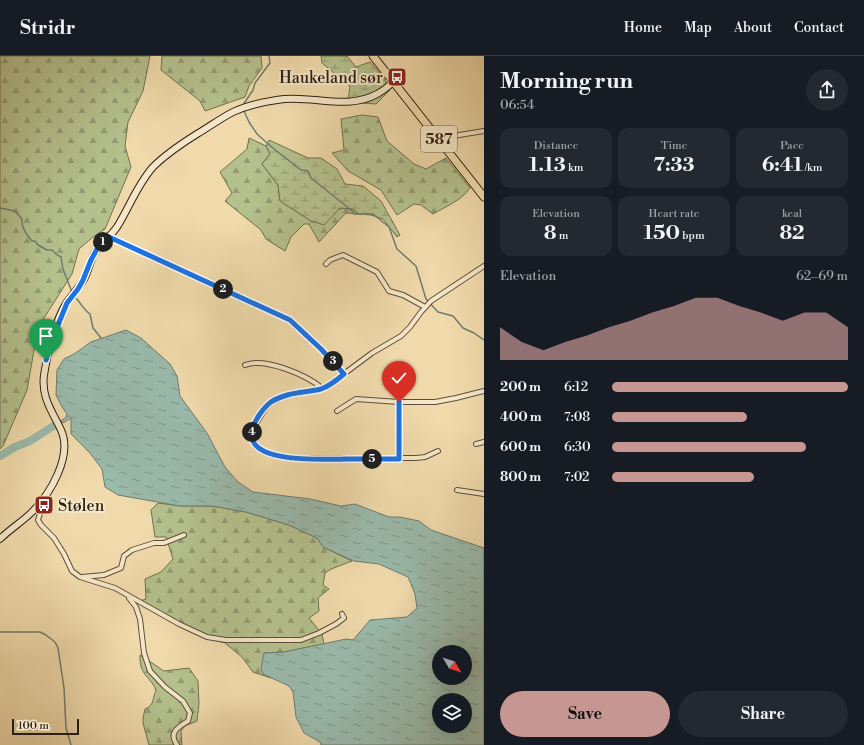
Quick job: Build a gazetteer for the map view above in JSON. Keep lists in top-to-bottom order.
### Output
{
  "streets": {
    "main road": ["587"]
  },
  "places": {
    "bus stop": ["Haukeland sør", "Stølen"]
  },
  "scale_bar": "100 m",
  "north": "bottom right",
  "page": {
    "header": "Stridr",
    "nav": [
      "Home",
      "Map",
      "About",
      "Contact"
    ],
    "heading": ["Morning run", "06:54"],
    "stats": [
      ["Distance", "1.13 km"],
      ["Time", "7:33"],
      ["Pace", "6:41 /km"],
      ["Elevation", "8 m"],
      ["Heart rate", "150 bpm"],
      ["kcal", "82"]
    ],
    "pins": [
      "1",
      "2",
      "3",
      "4",
      "5"
    ],
    "chart": ["Elevation", "62–69 m"],
    "list": [
      {
        "name": "200 m",
        "note": "6:12"
      },
      {
        "name": "400 m",
        "note": "7:08"
      },
      {
        "name": "600 m",
        "note": "6:30"
      },
      {
        "name": "800 m",
        "note": "7:02"
      }
    ],
    "buttons": ["Save", "Share"],
    "scale": "100 m"
  }
}
